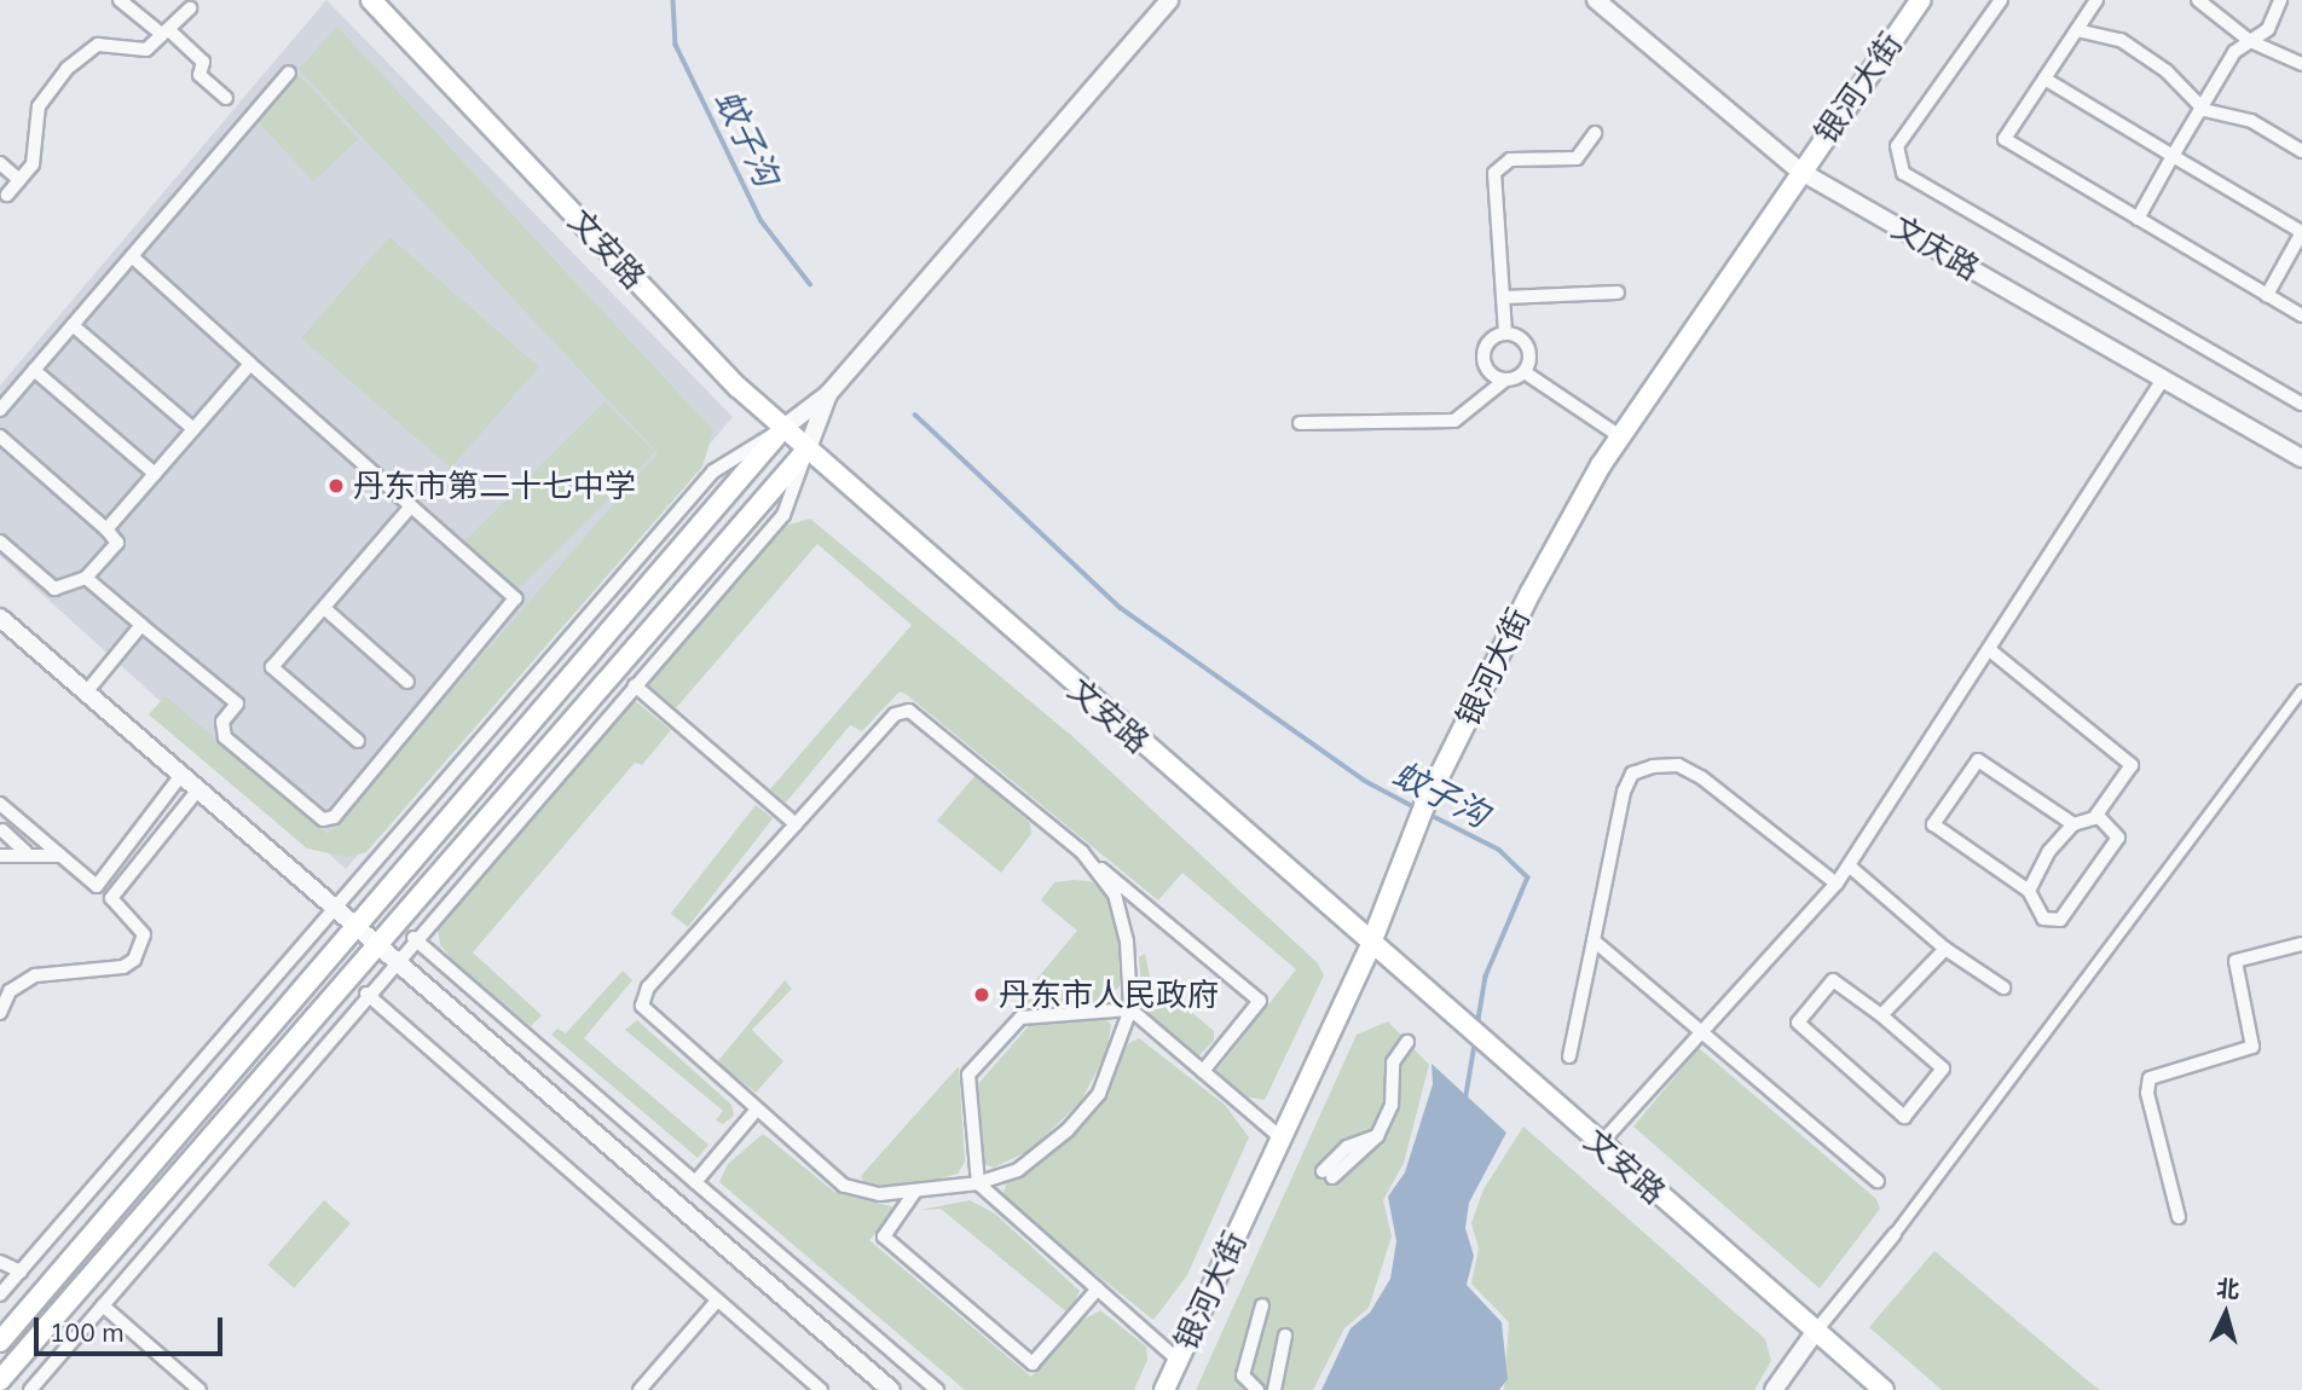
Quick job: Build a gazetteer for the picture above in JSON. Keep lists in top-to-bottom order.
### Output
{
  "streets": {
    "main road": ["银河大街", "文安路"],
    "street": ["文庆路"]
  },
  "crossings": [
    ["银河大街", "文庆路"],
    ["银河大街", "文安路"]
  ],
  "water": ["蚊子沟"],
  "places": ["丹东市第二十七中学", "丹东市人民政府"],
  "scale_bar": "100 m",
  "north": "top"
}
